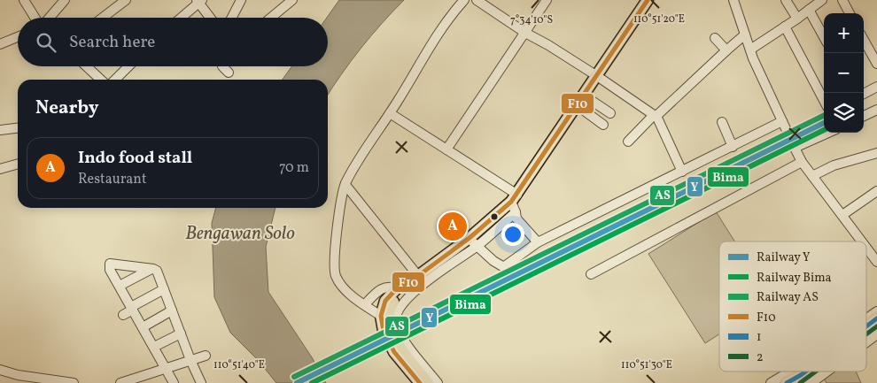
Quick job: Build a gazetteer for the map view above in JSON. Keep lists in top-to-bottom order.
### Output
{
  "water": ["Bengawan Solo"],
  "lines": [
    "transit line F10",
    "rail line AS",
    "rail line Y",
    "rail line Bima",
    "transit line 1",
    "transit line 2"
  ],
  "legend": [
    "Railway Y",
    "Railway Bima",
    "Railway AS",
    "F10",
    "1",
    "2"
  ],
  "page": {
    "map_buttons": ["+", "−"],
    "search": "Search here",
    "heading": "Nearby",
    "list": [
      {
        "mark": "A",
        "name": "Indo food stall",
        "note": "Restaurant",
        "value": "70 m"
      }
    ],
    "pins": "A"
  },
  "coordinates": [
    "110°51'20\"E",
    "7°34'10\"S",
    "110°51'40\"E",
    "110°51'30\"E"
  ]
}
